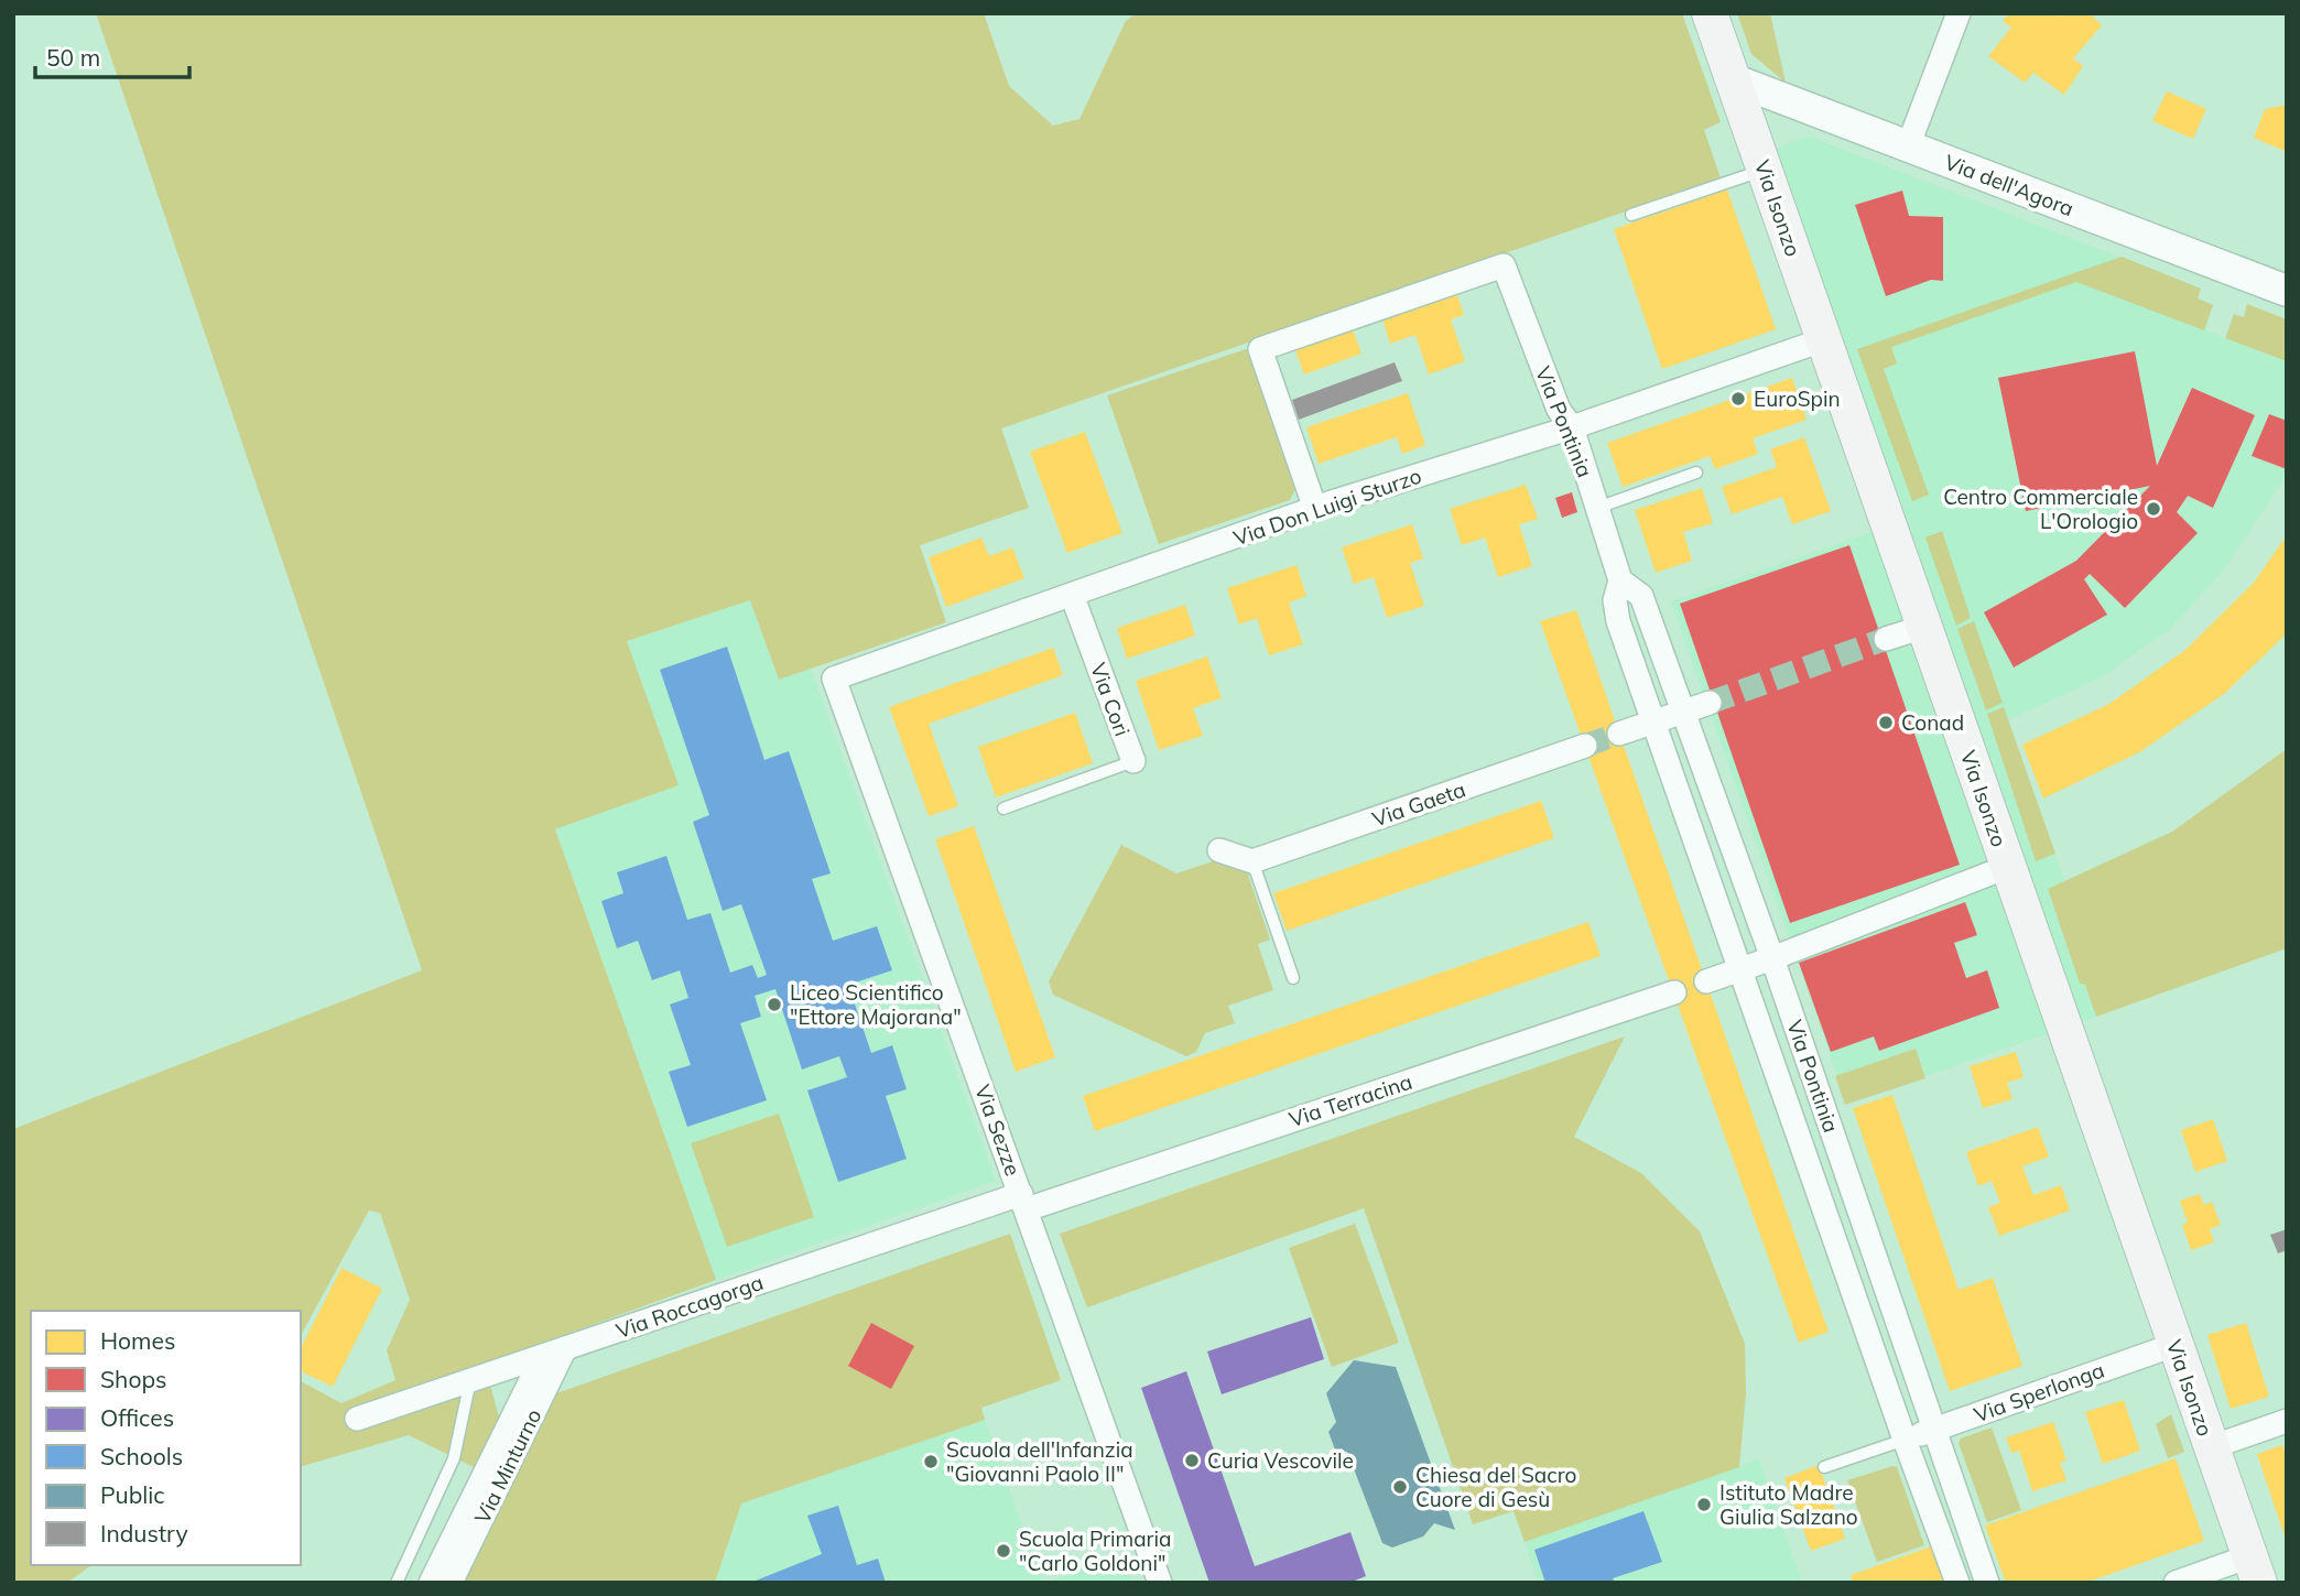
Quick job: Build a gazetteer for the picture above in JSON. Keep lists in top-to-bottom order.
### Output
{
  "streets": {
    "main road": ["Via Isonzo"],
    "street": [
      "Via dell'Agora",
      "Via Pontinia",
      "Via Don Luigi Sturzo",
      "Via Cori",
      "Via Gaeta",
      "Via Terracina",
      "Via Sezze",
      "Via Roccagorga",
      "Via Sperlonga",
      "Via Minturno"
    ]
  },
  "crossings": [
    ["Via dell'Agora", "Via Isonzo"],
    ["Via Isonzo", "Via Don Luigi Sturzo"],
    ["Via Isonzo", "Via Sperlonga"],
    ["Via Pontinia", "Via Don Luigi Sturzo"],
    ["Via Pontinia", "Via Sperlonga"],
    ["Via Don Luigi Sturzo", "Via Cori"],
    ["Via Don Luigi Sturzo", "Via Sezze"],
    ["Via Terracina", "Via Sezze"],
    ["Via Terracina", "Via Roccagorga"],
    ["Via Sezze", "Via Roccagorga"],
    ["Via Roccagorga", "Via Minturno"]
  ],
  "places": [
    "EuroSpin",
    "Centro Commerciale L'Orologio",
    "Conad",
    "Liceo Scientifico \"Ettore Majorana\"",
    "Curia Vescovile",
    "Scuola dell'Infanzia \"Giovanni Paolo II\"",
    "Chiesa del Sacro Cuore di Gesù",
    "Istituto Madre Giulia Salzano",
    "Scuola Primaria \"Carlo Goldoni\""
  ],
  "legend": [
    "Homes",
    "Shops",
    "Offices",
    "Schools",
    "Public",
    "Industry"
  ],
  "scale_bar": "50 m"
}
